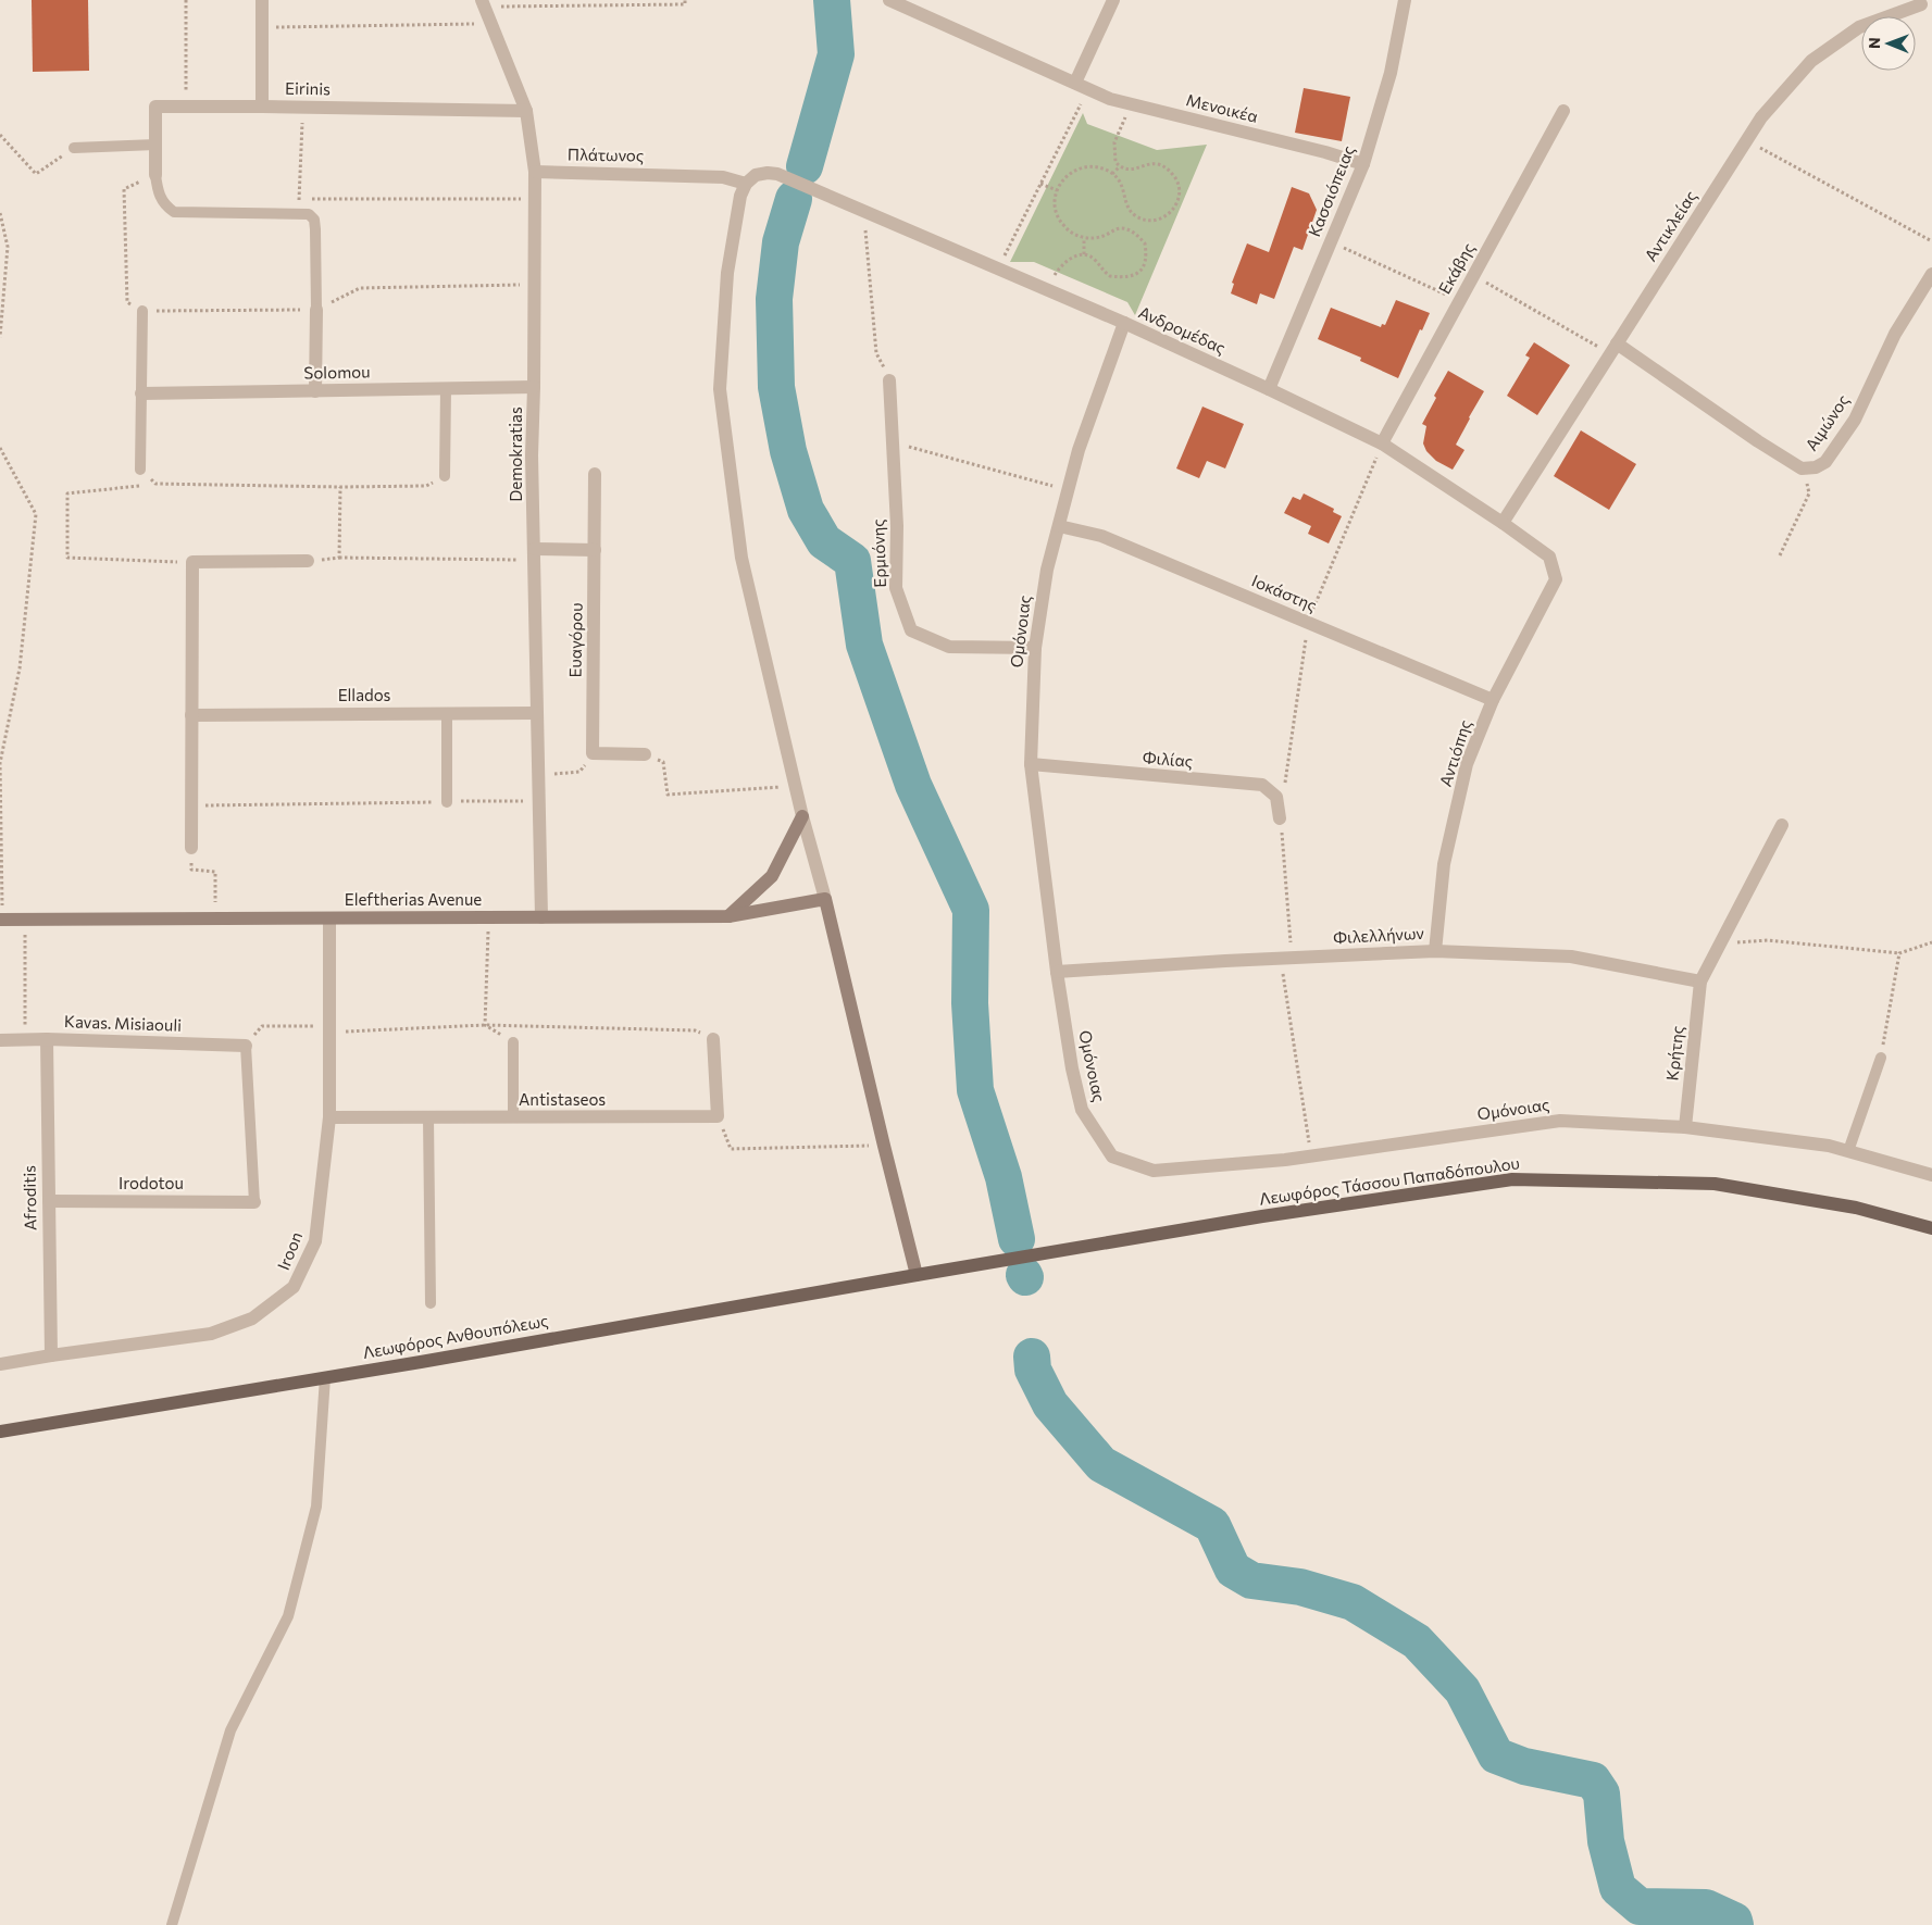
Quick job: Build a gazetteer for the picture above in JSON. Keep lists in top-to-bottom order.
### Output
{
  "streets": {
    "main road": ["Eleftherias Avenue", "Λεωφόρος Τάσσου Παπαδόπουλου", "Λεωφόρος Ανθουπόλεως"],
    "street": [
      "Eirinis",
      "Μενοικέα",
      "Πλάτωνος",
      "Κασσιόπειας",
      "Αντικλείας",
      "Εκάβης",
      "Ανδρομέδας",
      "Solomou",
      "Αιμώνος",
      "Demokratias",
      "Ερμιόνης",
      "Ιοκάστης",
      "Ομόνοιας",
      "Ευαγόρου",
      "Ellados",
      "Αντιόπης",
      "Φιλίας",
      "Φιλελλήνων",
      "Kavas. Misiaouli",
      "Κρήτης",
      "Antistaseos",
      "Irodotou",
      "Afroditis",
      "Iroon"
    ]
  },
  "crossings": [
    ["Eirinis", "Demokratias"],
    ["Μενοικέα", "Κασσιόπειας"],
    ["Πλάτωνος", "Ανδρομέδας"],
    ["Πλάτωνος", "Demokratias"],
    ["Κασσιόπειας", "Ανδρομέδας"],
    ["Αντικλείας", "Ανδρομέδας"],
    ["Αντικλείας", "Αιμώνος"],
    ["Εκάβης", "Ανδρομέδας"],
    ["Ανδρομέδας", "Ομόνοιας"],
    ["Ανδρομέδας", "Αντιόπης"],
    ["Solomou", "Demokratias"],
    ["Demokratias", "Ellados"],
    ["Demokratias", "Eleftherias Avenue"],
    ["Ερμιόνης", "Ομόνοιας"],
    ["Ιοκάστης", "Ομόνοιας"],
    ["Ιοκάστης", "Αντιόπης"],
    ["Ομόνοιας", "Φιλίας"],
    ["Ομόνοιας", "Φιλελλήνων"],
    ["Ομόνοιας", "Κρήτης"],
    ["Αντιόπης", "Φιλελλήνων"],
    ["Eleftherias Avenue", "Iroon"],
    ["Φιλελλήνων", "Κρήτης"],
    ["Kavas. Misiaouli", "Afroditis"],
    ["Antistaseos", "Iroon"],
    ["Λεωφόρος Τάσσου Παπαδόπουλου", "Λεωφόρος Ανθουπόλεως"],
    ["Irodotou", "Afroditis"],
    ["Afroditis", "Iroon"]
  ],
  "north": "left"
}
